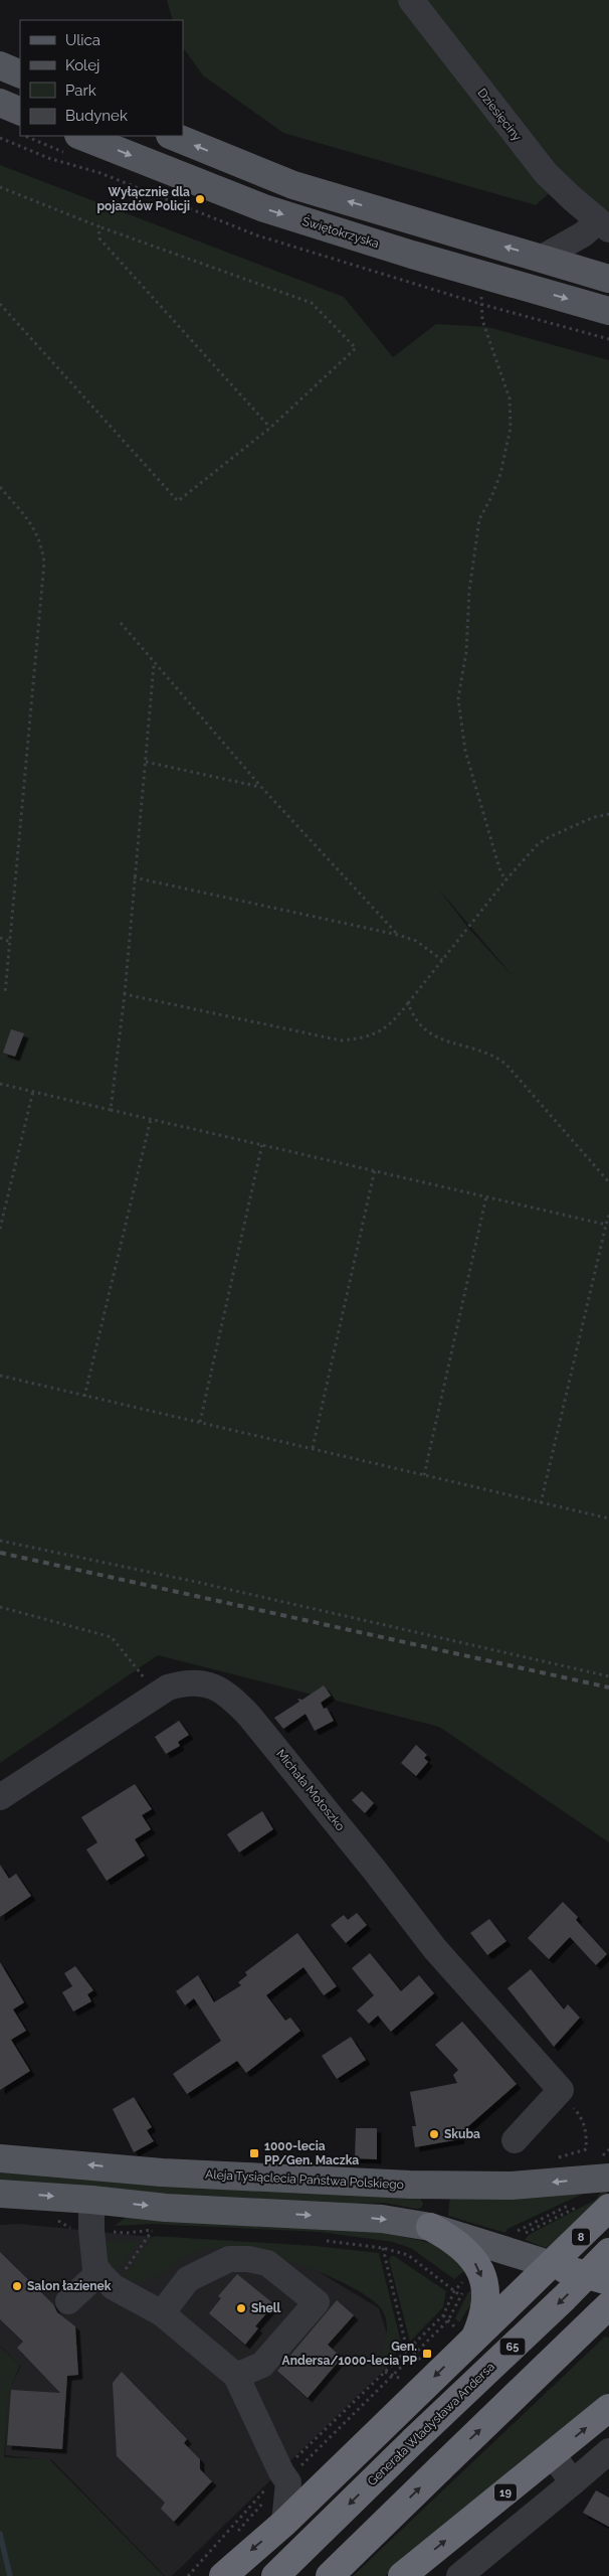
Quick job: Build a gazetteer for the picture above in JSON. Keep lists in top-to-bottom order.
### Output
{
  "streets": {
    "highway": [
      "8",
      "65",
      "Generała Władysława Andersa",
      "19"
    ],
    "main road": ["Świętokrzyska", "Aleja Tysiąclecia Państwa Polskiego"],
    "street": ["Dziesięciny", "Michała Motoszko"]
  },
  "places": {
    "other": [
      "Wyłącznie dla pojazdów Policji",
      "Skuba",
      "Salon łazienek",
      "Shell"
    ],
    "transit": ["1000-lecia PP/Gen. Maczka", "Gen. Andersa/1000-lecia PP"]
  },
  "legend": [
    "Ulica",
    "Kolej",
    "Park",
    "Budynek"
  ]
}
